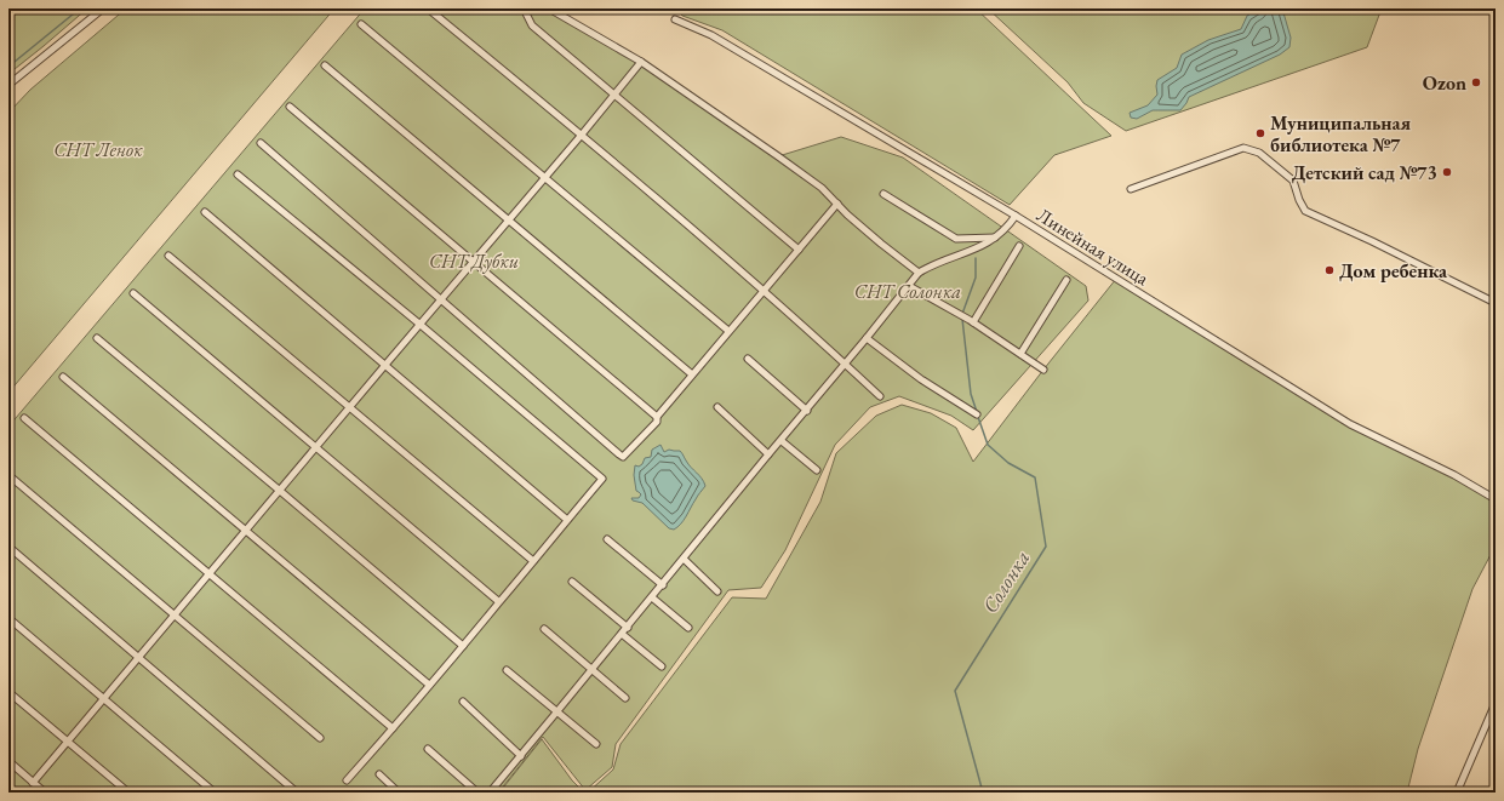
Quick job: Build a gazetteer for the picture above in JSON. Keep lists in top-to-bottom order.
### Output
{
  "streets": {
    "street": ["Линейная улица"]
  },
  "water": ["Солонка"],
  "parks": ["СНТ Ленок", "СНТ Дубки", "СНТ Солонка"],
  "places": [
    "Ozon",
    "Муниципальная библиотека №7",
    "Детский сад №73",
    "Дом ребенка"
  ]
}
